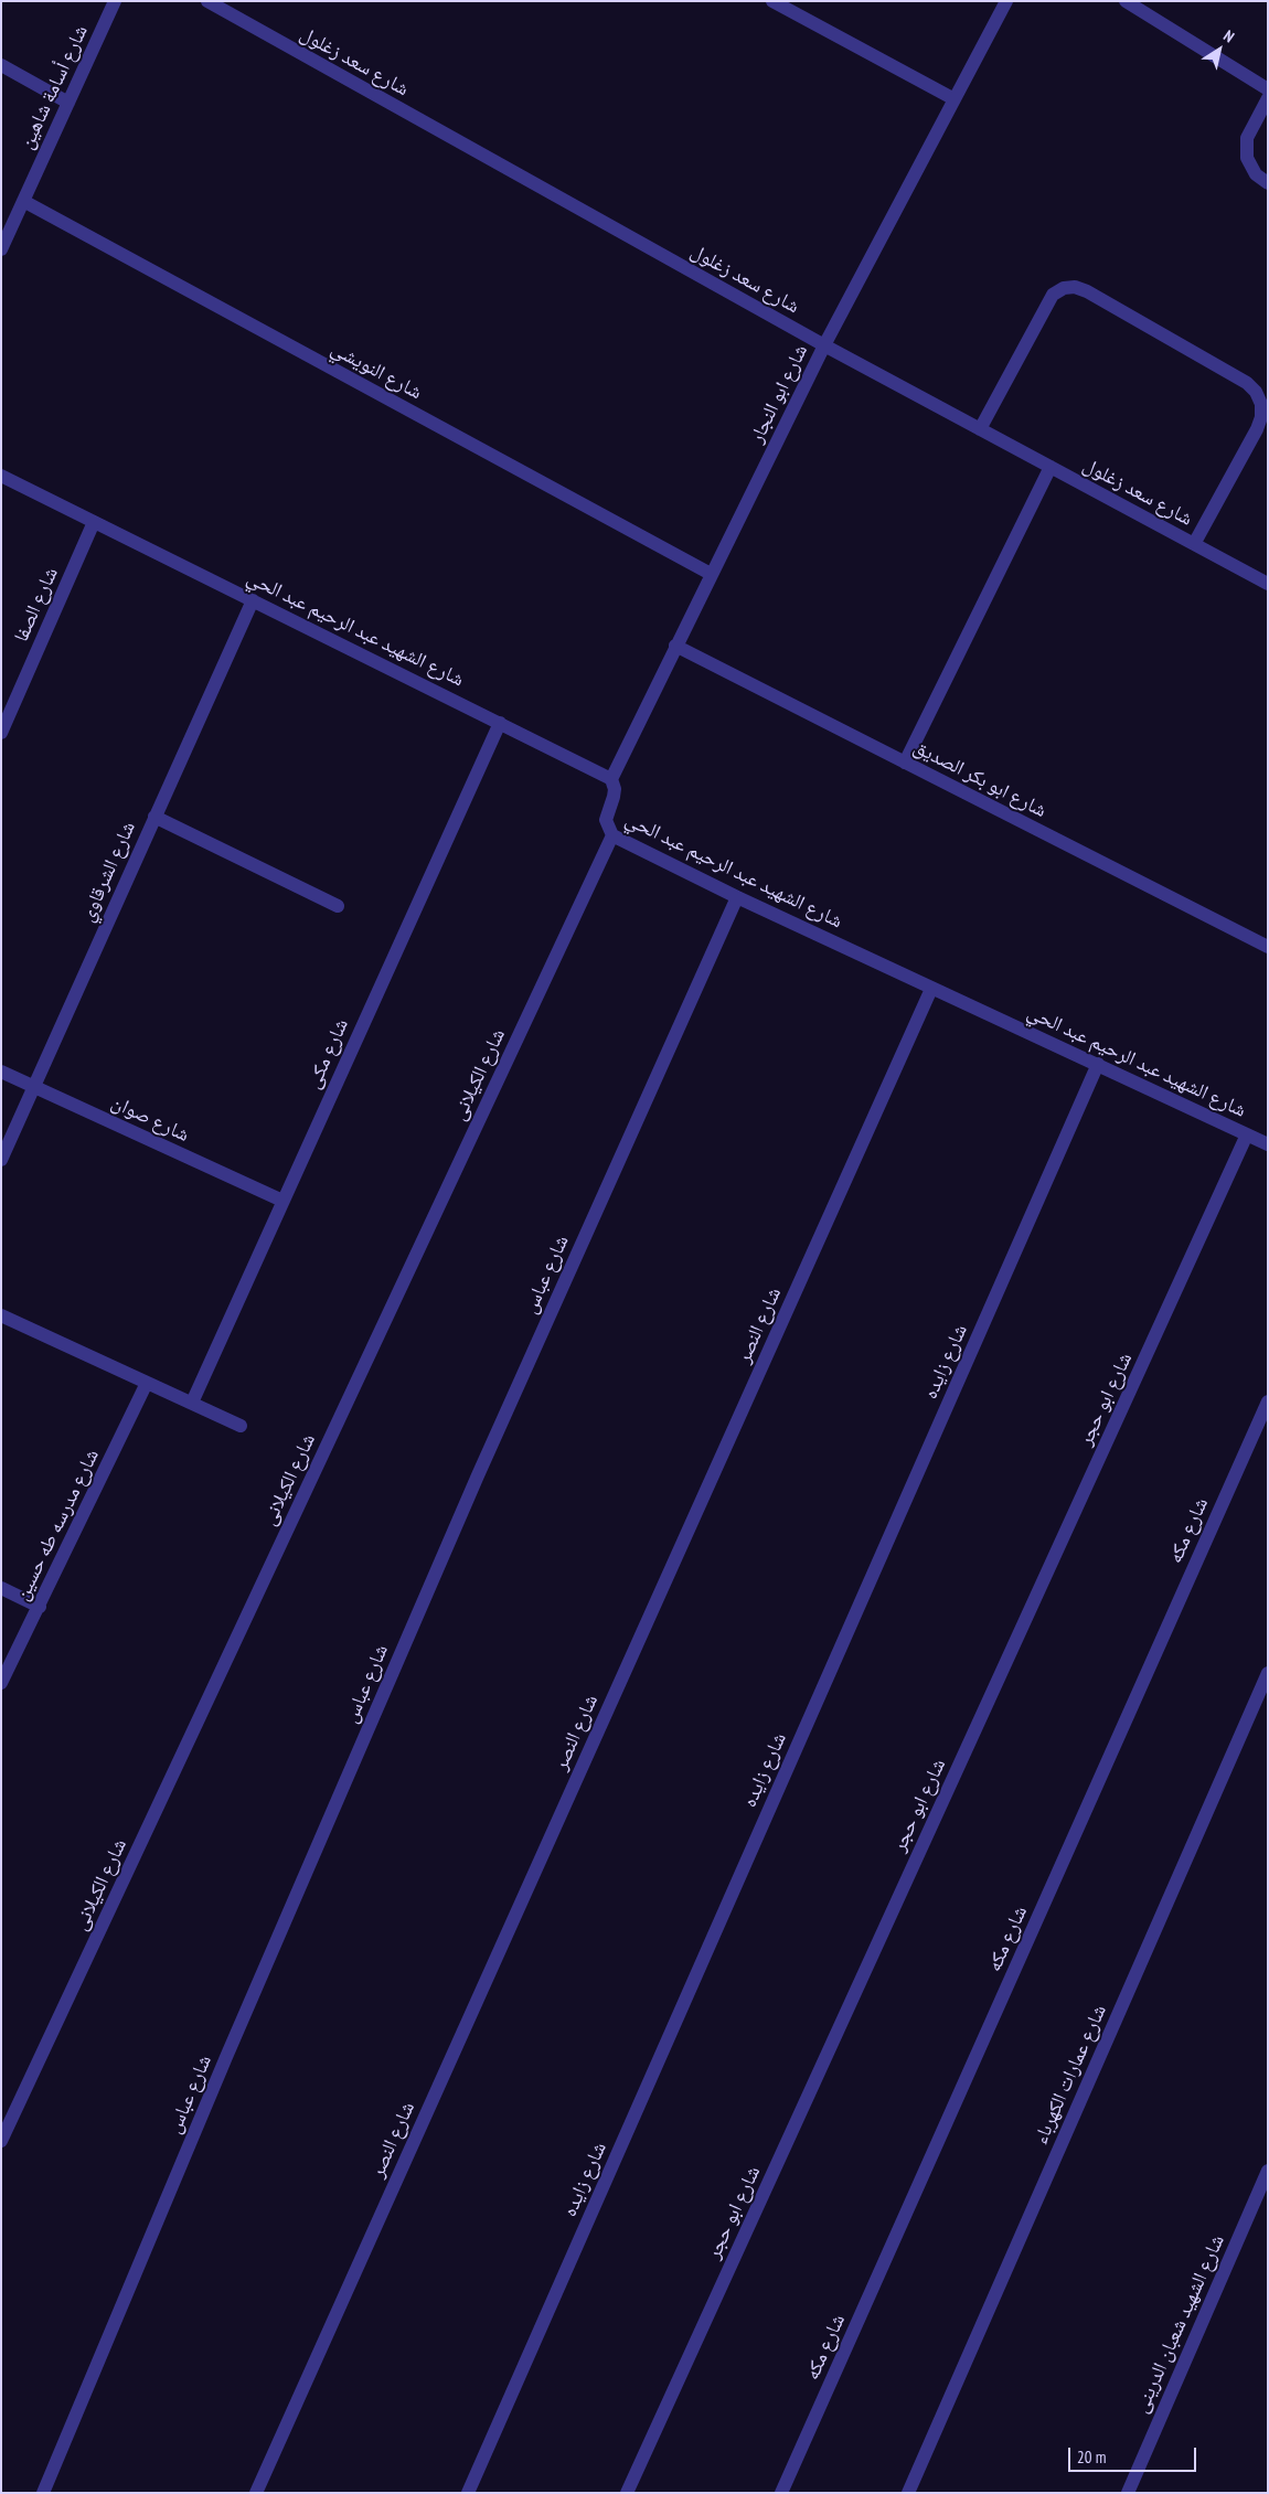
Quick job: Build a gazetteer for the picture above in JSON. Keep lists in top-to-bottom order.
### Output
{
  "streets": {
    "street": [
      "شارع سعد زغلول",
      "شارع أسامة شاهين",
      "شارع النويشي",
      "شارع ابو النجار",
      "شارع الصفا",
      "شارع الشهيد عبد الرحيم عبد الحي",
      "شارع ابو بكر الصديق",
      "شارع الشرقاوي",
      "شارع مكى",
      "شارع الكيلانى",
      "شارع صوان",
      "شارع عباس",
      "شارع النصر",
      "شارع زايده",
      "شارع ابو حجر",
      "شارع مدرسه طه حسين",
      "شارع مكه",
      "شارع عمارات الكهرباء",
      "شارع الشهيد شعبان الدرينى"
    ]
  },
  "crossings": [
    ["شارع سعد زغلول", "شارع ابو النجار"],
    ["شارع أسامة شاهين", "شارع النويشي"],
    ["شارع النويشي", "شارع ابو النجار"],
    ["شارع ابو النجار", "شارع الشهيد عبد الرحيم عبد الحي"],
    ["شارع ابو النجار", "شارع ابو بكر الصديق"],
    ["شارع الصفا", "شارع الشهيد عبد الرحيم عبد الحي"],
    ["شارع الشهيد عبد الرحيم عبد الحي", "شارع الشرقاوي"],
    ["شارع الشهيد عبد الرحيم عبد الحي", "شارع مكى"],
    ["شارع الشهيد عبد الرحيم عبد الحي", "شارع الكيلانى"],
    ["شارع الشهيد عبد الرحيم عبد الحي", "شارع عباس"],
    ["شارع الشهيد عبد الرحيم عبد الحي", "شارع النصر"],
    ["شارع الشهيد عبد الرحيم عبد الحي", "شارع زايده"],
    ["شارع الشهيد عبد الرحيم عبد الحي", "شارع ابو حجر"],
    ["شارع الشرقاوي", "شارع صوان"],
    ["شارع مكى", "شارع صوان"]
  ],
  "scale_bar": "20 m",
  "north": "top right"
}
